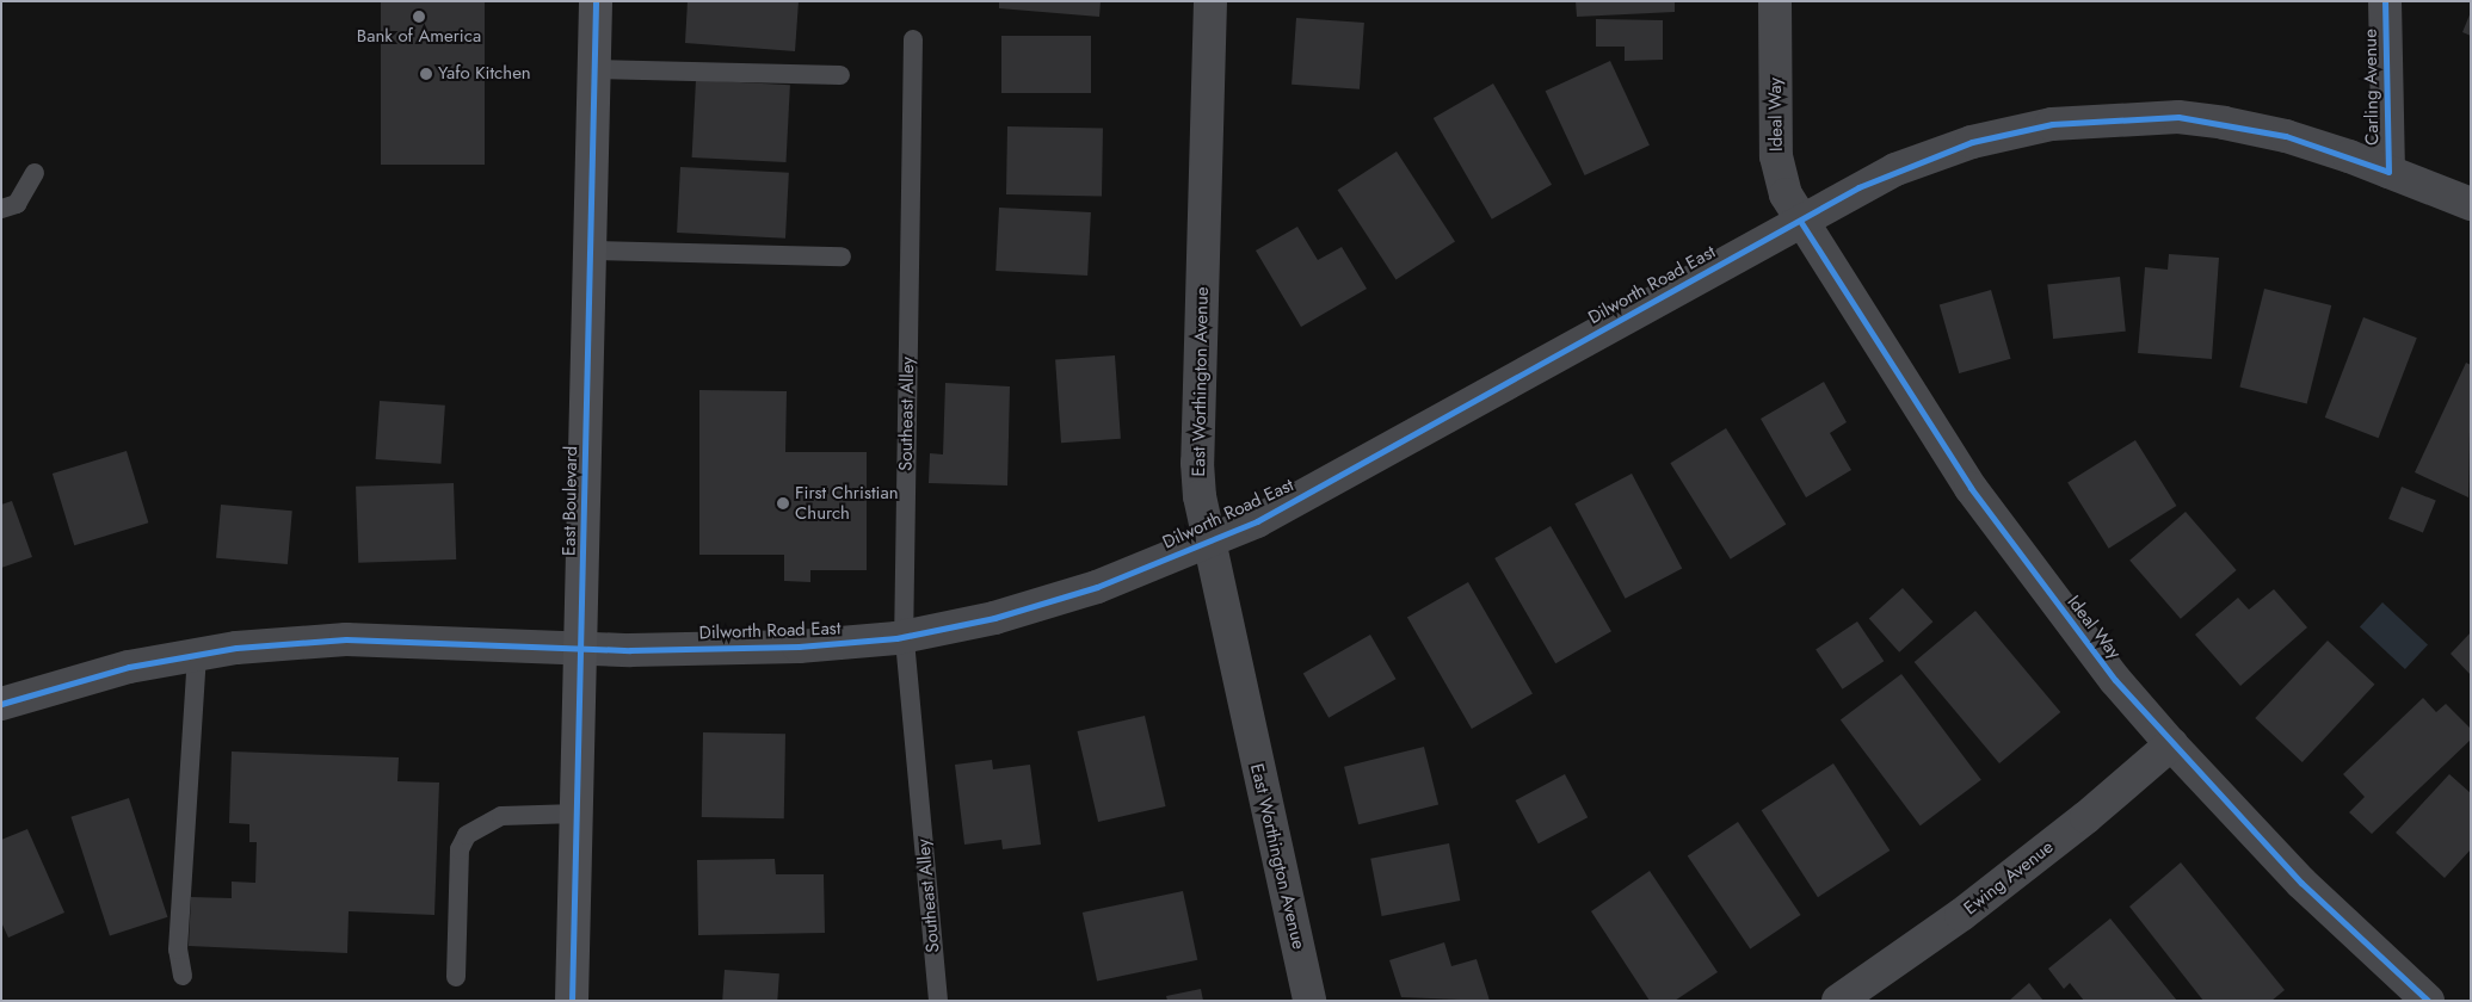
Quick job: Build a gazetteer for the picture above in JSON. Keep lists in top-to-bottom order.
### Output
{
  "streets": {
    "street": [
      "Carling Avenue",
      "Ideal Way",
      "Dilworth Road East",
      "East Worthington Avenue",
      "East Boulevard",
      "Ewing Avenue"
    ],
    "lane": ["Southeast Alley"]
  },
  "crossings": [
    ["Carling Avenue", "Dilworth Road East"],
    ["Ideal Way", "Dilworth Road East"],
    ["Ideal Way", "Ewing Avenue"],
    ["Dilworth Road East", "East Worthington Avenue"],
    ["Dilworth Road East", "Southeast Alley"],
    ["Dilworth Road East", "East Boulevard"]
  ],
  "places": ["Bank of America", "Yafo Kitchen", "First Christian Church"]
}
